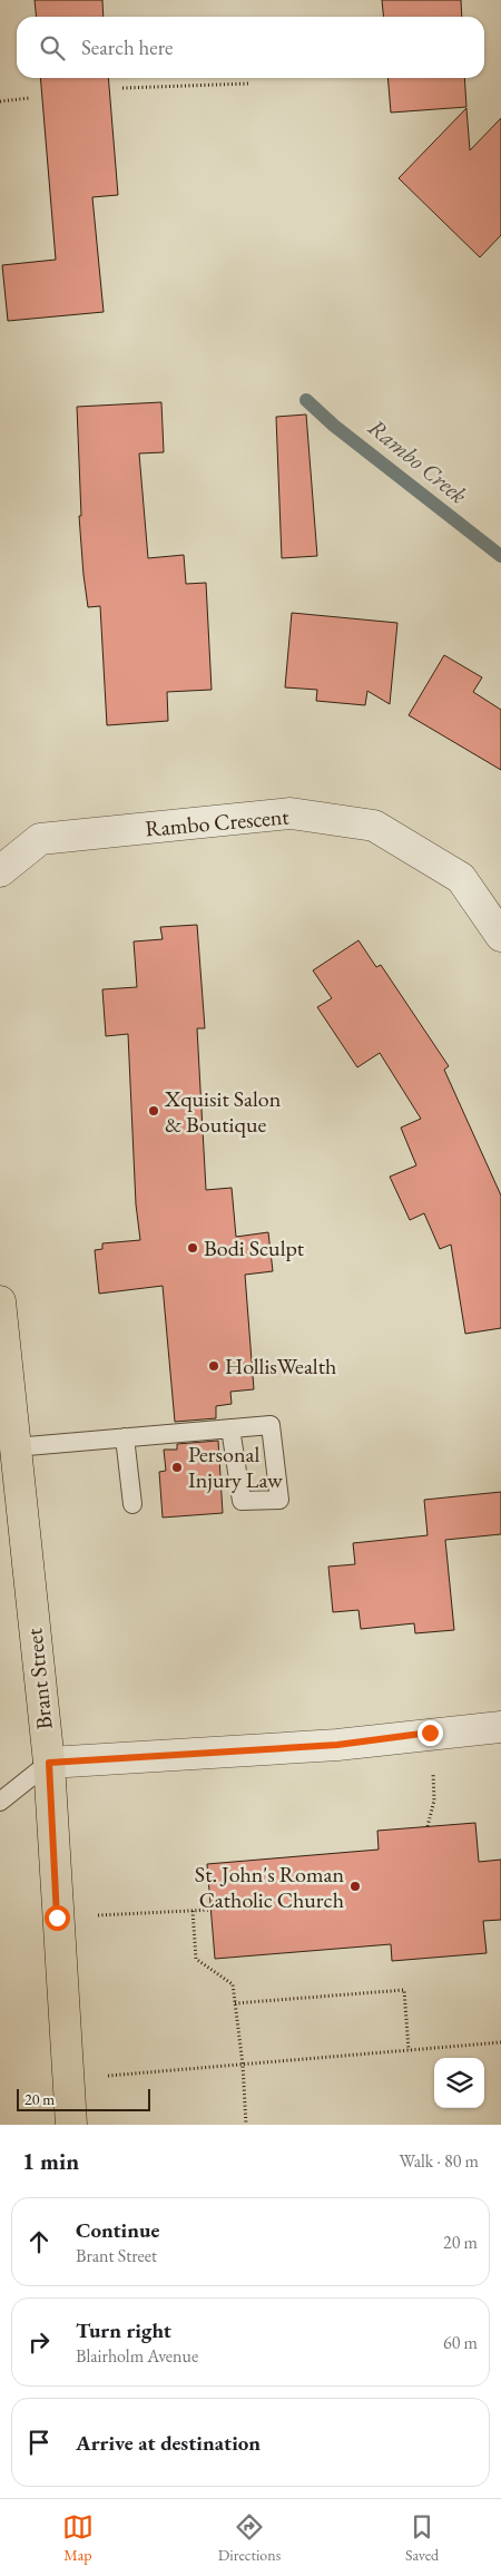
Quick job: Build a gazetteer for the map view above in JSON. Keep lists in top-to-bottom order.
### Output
{
  "streets": {
    "main road": ["Brant Street"],
    "street": ["Rambo Crescent"]
  },
  "water": ["Rambo Creek"],
  "places": [
    "Xquisit Salon & Boutique",
    "Bodi Sculpt",
    "HollisWealth",
    "Personal Injury Law",
    "St. John's Roman Catholic Church"
  ],
  "scale_bar": "20 m",
  "page": {
    "search": "Search here",
    "scale": "20 m",
    "heading": ["1 min", "Walk · 80 m"],
    "list": [
      ["Continue", "Brant Street", "20 m"],
      ["Turn right", "Blairholm Avenue", "60 m"],
      "Arrive at destination"
    ],
    "nav": ["Map", "Directions", "Saved"]
  }
}
